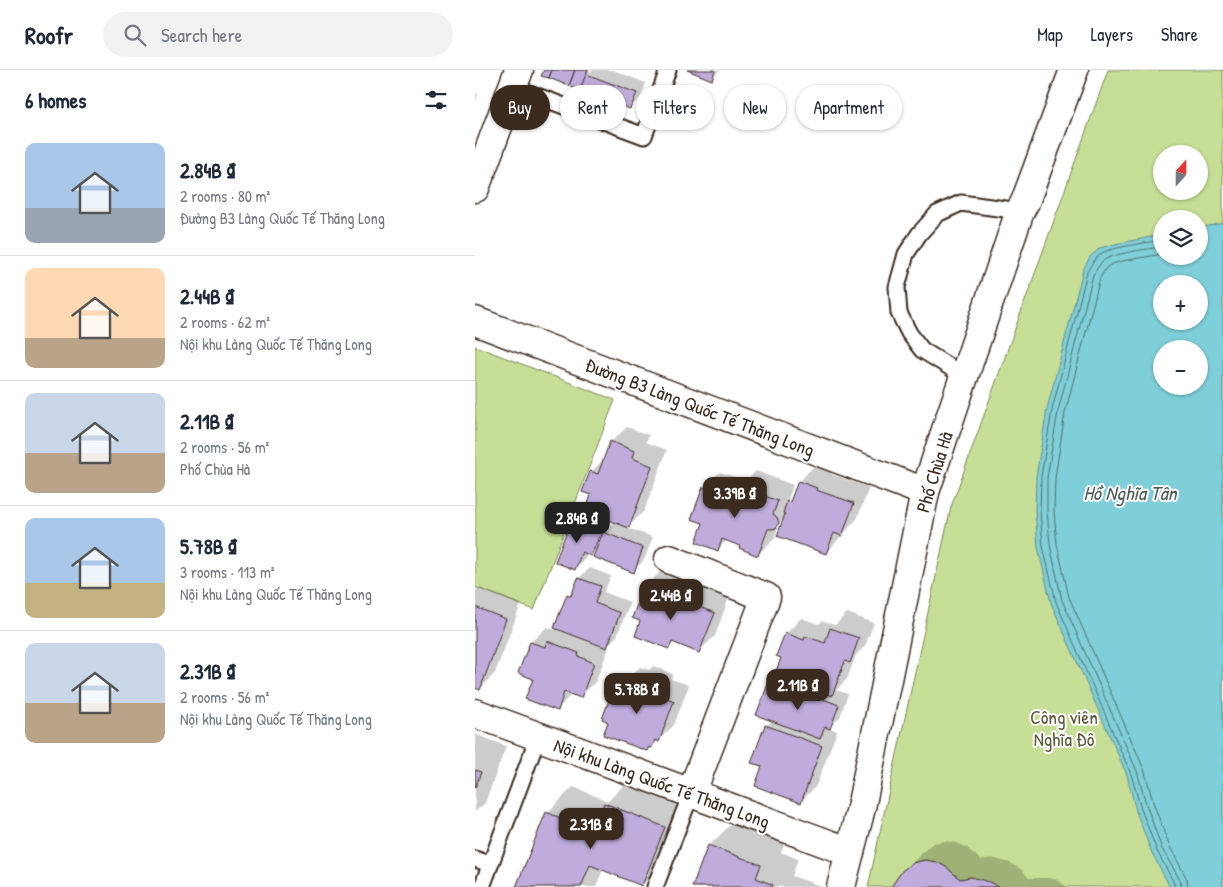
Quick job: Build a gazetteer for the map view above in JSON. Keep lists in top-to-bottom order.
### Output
{
  "streets": {
    "street": ["Đường B3 Làng Quốc Tế Thăng Long", "Phố Chùa Hà", "Nội khu Làng Quốc Tế Thăng Long"]
  },
  "crossings": [
    ["Đường B3 Làng Quốc Tế Thăng Long", "Phố Chùa Hà"],
    ["Phố Chùa Hà", "Nội khu Làng Quốc Tế Thăng Long"]
  ],
  "water": ["Hồ Nghĩa Tân"],
  "parks": ["Công viên Nghĩa Đô"],
  "north": "top",
  "page": {
    "header": "Roofr",
    "search": "Search here",
    "nav": ["Map", "Layers", "Share"],
    "heading": "6 homes",
    "chip": [
      "Buy",
      "Rent",
      "Filters",
      "New",
      "Apartment"
    ],
    "list": [
      {
        "name": "2.84B ₫",
        "note": "2 rooms · 80 m² · Đường B3 Làng Quốc Tế Thăng Long"
      },
      {
        "name": "2.44B ₫",
        "note": "2 rooms · 62 m² · Nội khu Làng Quốc Tế Thăng Long"
      },
      {
        "name": "2.11B ₫",
        "note": "2 rooms · 56 m² · Phố Chùa Hà"
      },
      {
        "name": "5.78B ₫",
        "note": "3 rooms · 113 m² · Nội khu Làng Quốc Tế Thăng Long"
      },
      {
        "name": "2.31B ₫",
        "note": "2 rooms · 56 m² · Nội khu Làng Quốc Tế Thăng Long"
      }
    ],
    "map_buttons": ["+", "−"],
    "price": [
      "3.39B ₫",
      "2.84B ₫",
      "2.44B ₫",
      "2.11B ₫",
      "5.78B ₫",
      "2.31B ₫"
    ]
  }
}
